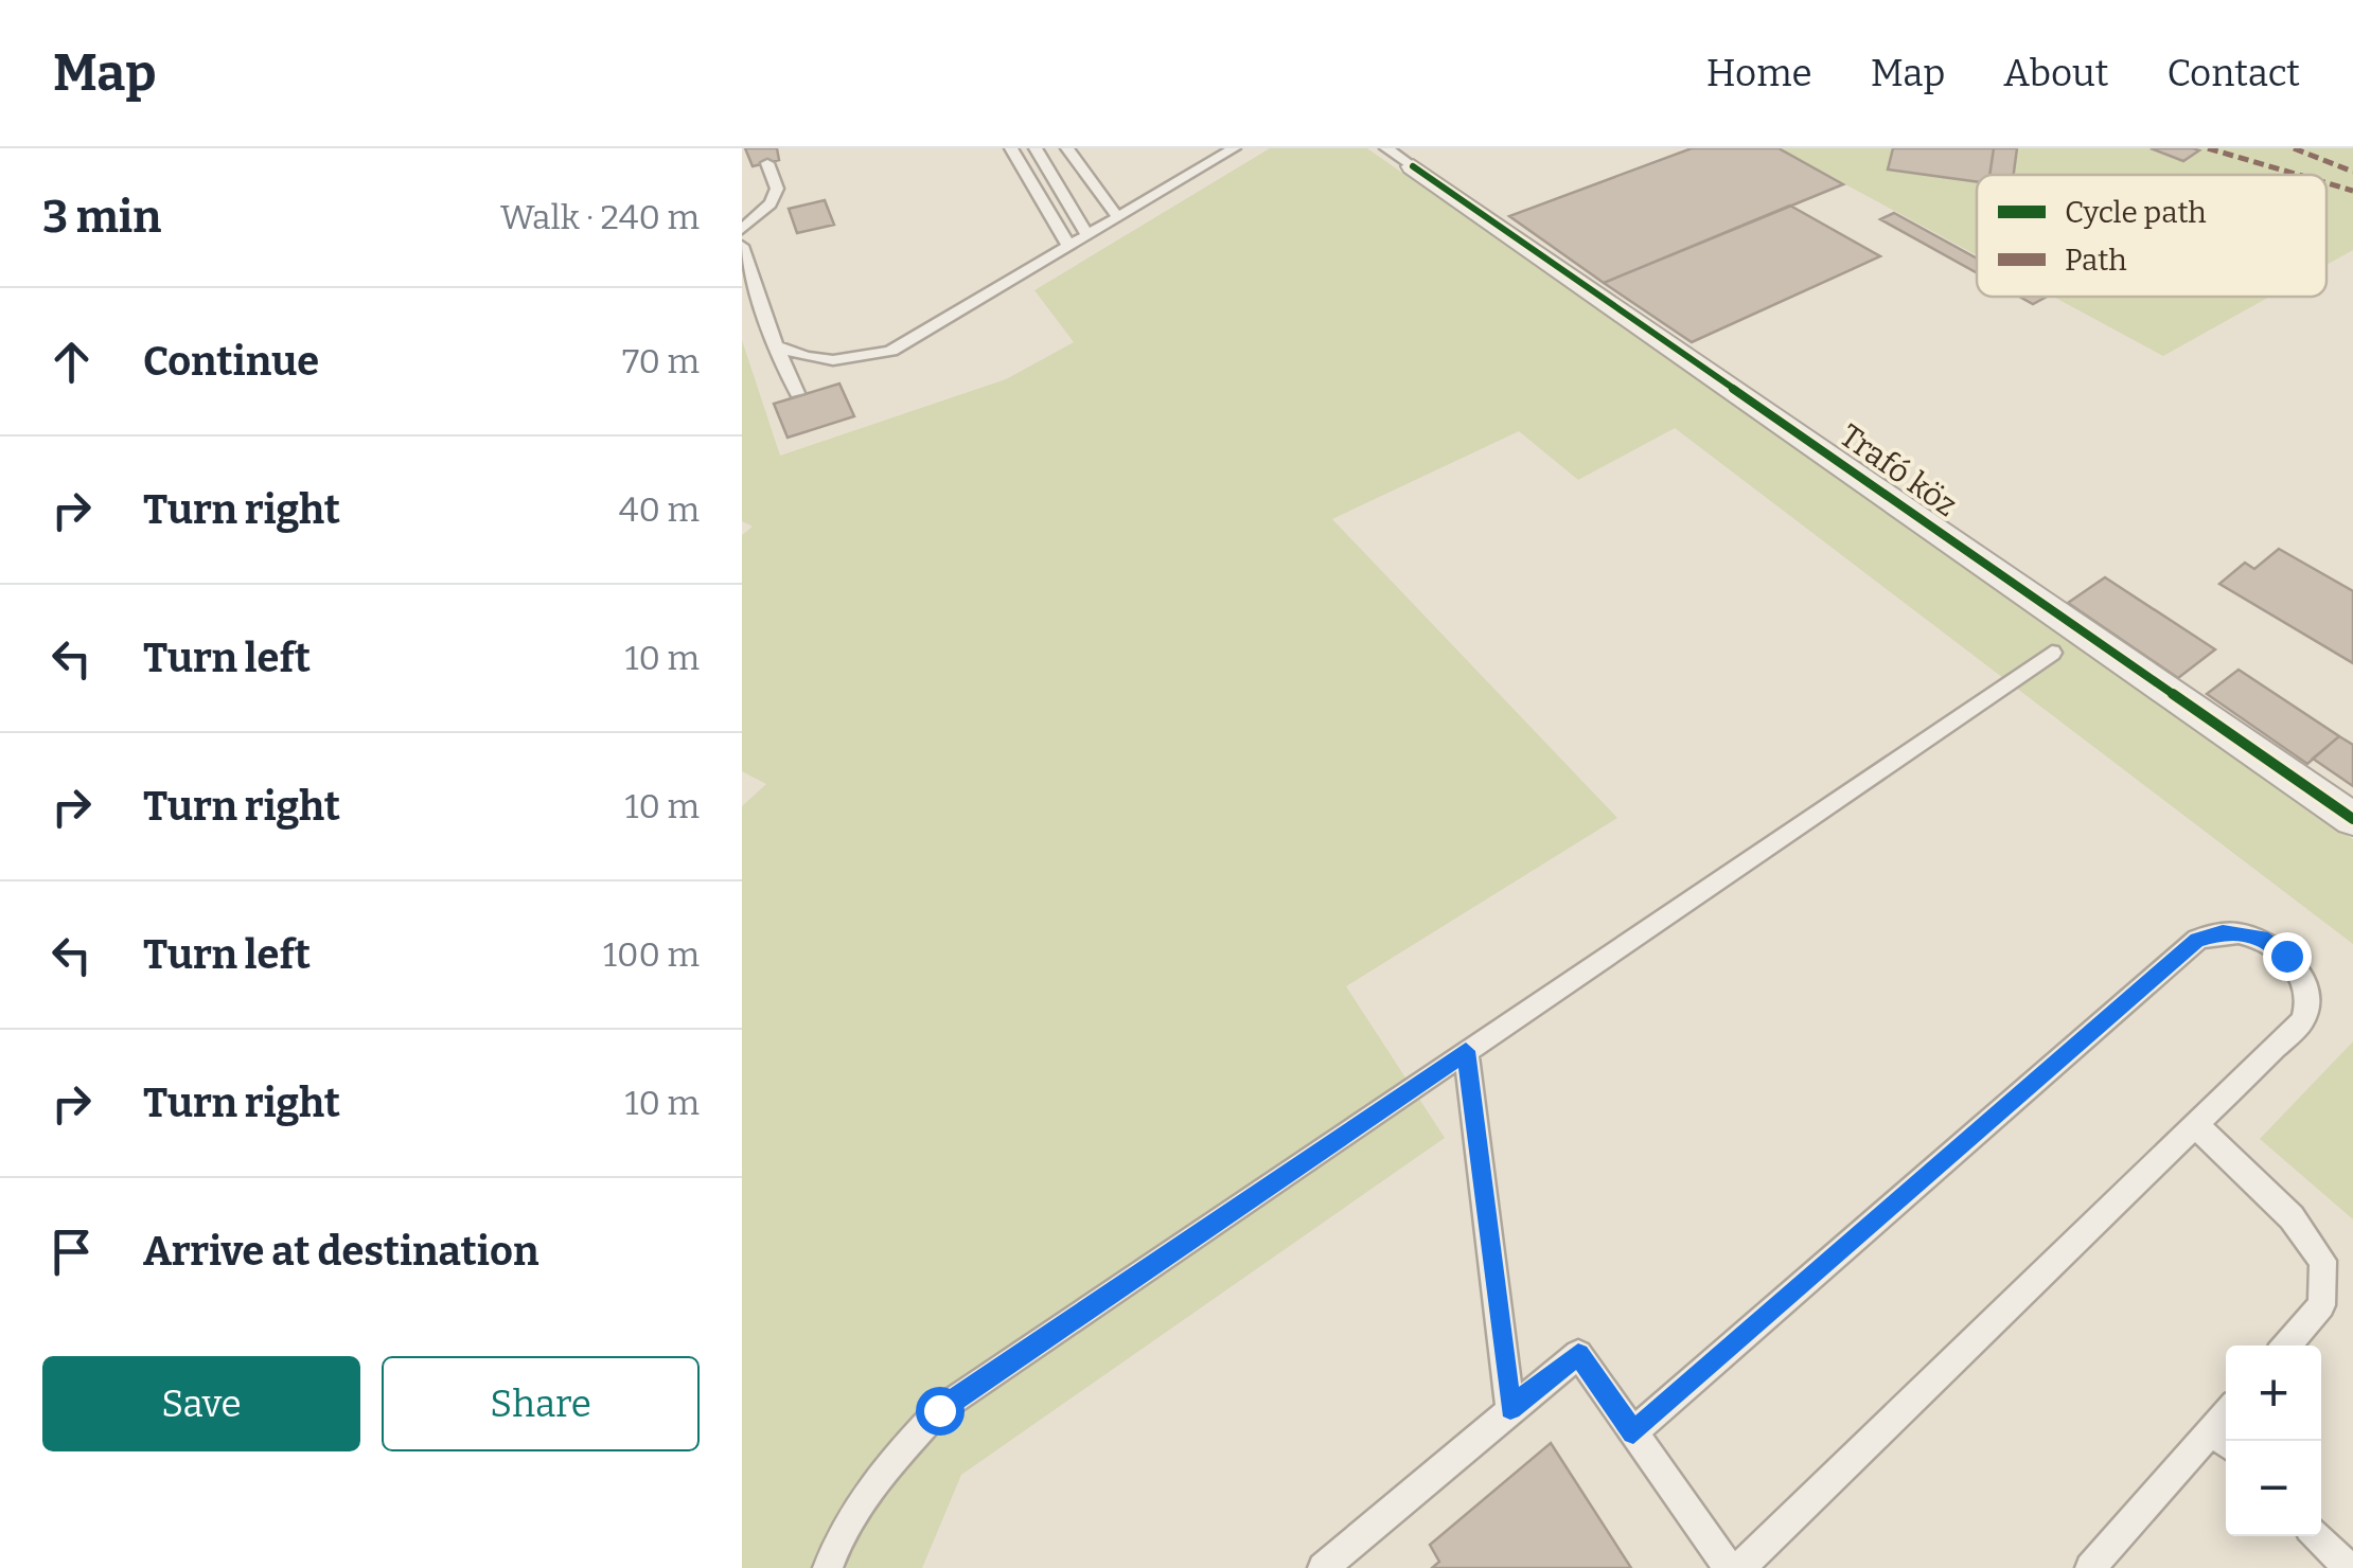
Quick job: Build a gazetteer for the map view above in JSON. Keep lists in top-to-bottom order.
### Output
{
  "streets": {
    "street": ["Trafó köz"]
  },
  "legend": ["Cycle path", "Path"],
  "page": {
    "header": "Map",
    "nav": [
      "Home",
      "Map",
      "About",
      "Contact"
    ],
    "heading": ["3 min", "Walk · 240 m"],
    "list": [
      ["Continue", "70 m"],
      ["Turn right", "40 m"],
      ["Turn left", "10 m"],
      ["Turn right", "10 m"],
      ["Turn left", "100 m"],
      ["Turn right", "10 m"],
      "Arrive at destination"
    ],
    "buttons": ["Save", "Share"],
    "map_buttons": ["+", "−"]
  }
}
